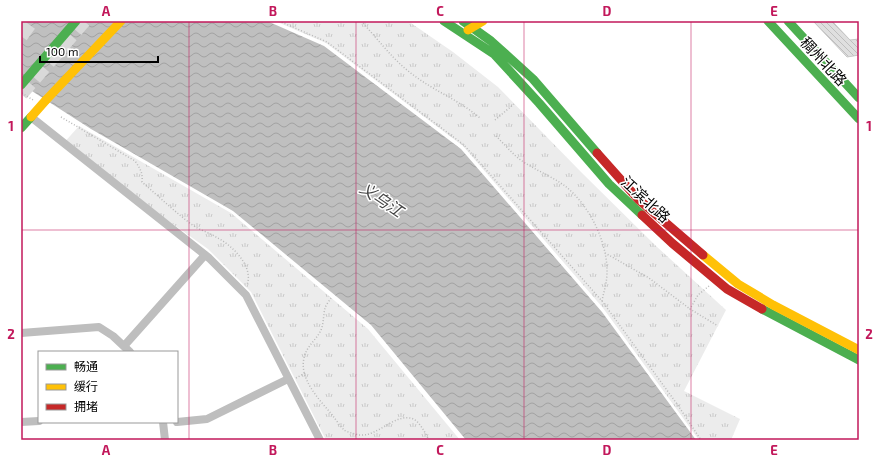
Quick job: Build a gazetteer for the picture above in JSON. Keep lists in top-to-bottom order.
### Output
{
  "streets": {
    "main road": ["稠州北路", "江滨北路"]
  },
  "water": ["义乌江"],
  "legend": ["畅通", "缓行", "拥堵"],
  "scale_bar": "100 m",
  "grid": {
    "columns": [
      "A",
      "B",
      "C",
      "D",
      "E"
    ],
    "rows": ["1", "2"]
  }
}
